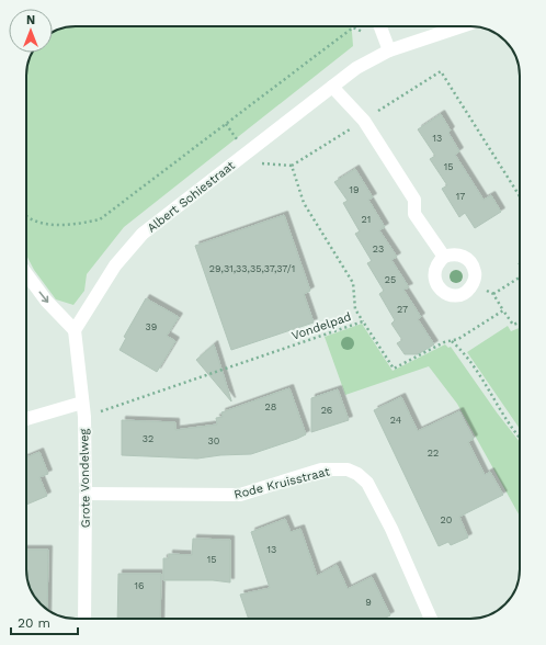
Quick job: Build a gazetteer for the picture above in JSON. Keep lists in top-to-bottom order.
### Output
{
  "streets": {
    "street": ["Albert Sohiestraat", "Grote Vondelweg", "Rode Kruisstraat"],
    "path": ["Vondelpad"]
  },
  "crossings": [
    ["Albert Sohiestraat", "Grote Vondelweg"],
    ["Vondelpad", "Grote Vondelweg"],
    ["Grote Vondelweg", "Rode Kruisstraat"]
  ],
  "house_numbers": [
    "13",
    "15",
    "19",
    "17",
    "21",
    "23",
    "29,31,33,35,37,37/1",
    "25",
    "27",
    "39",
    "28",
    "26",
    "24",
    "32",
    "30",
    "22",
    "20",
    "13",
    "15",
    "16",
    "9"
  ],
  "scale_bar": "20 m",
  "north": "top"
}
